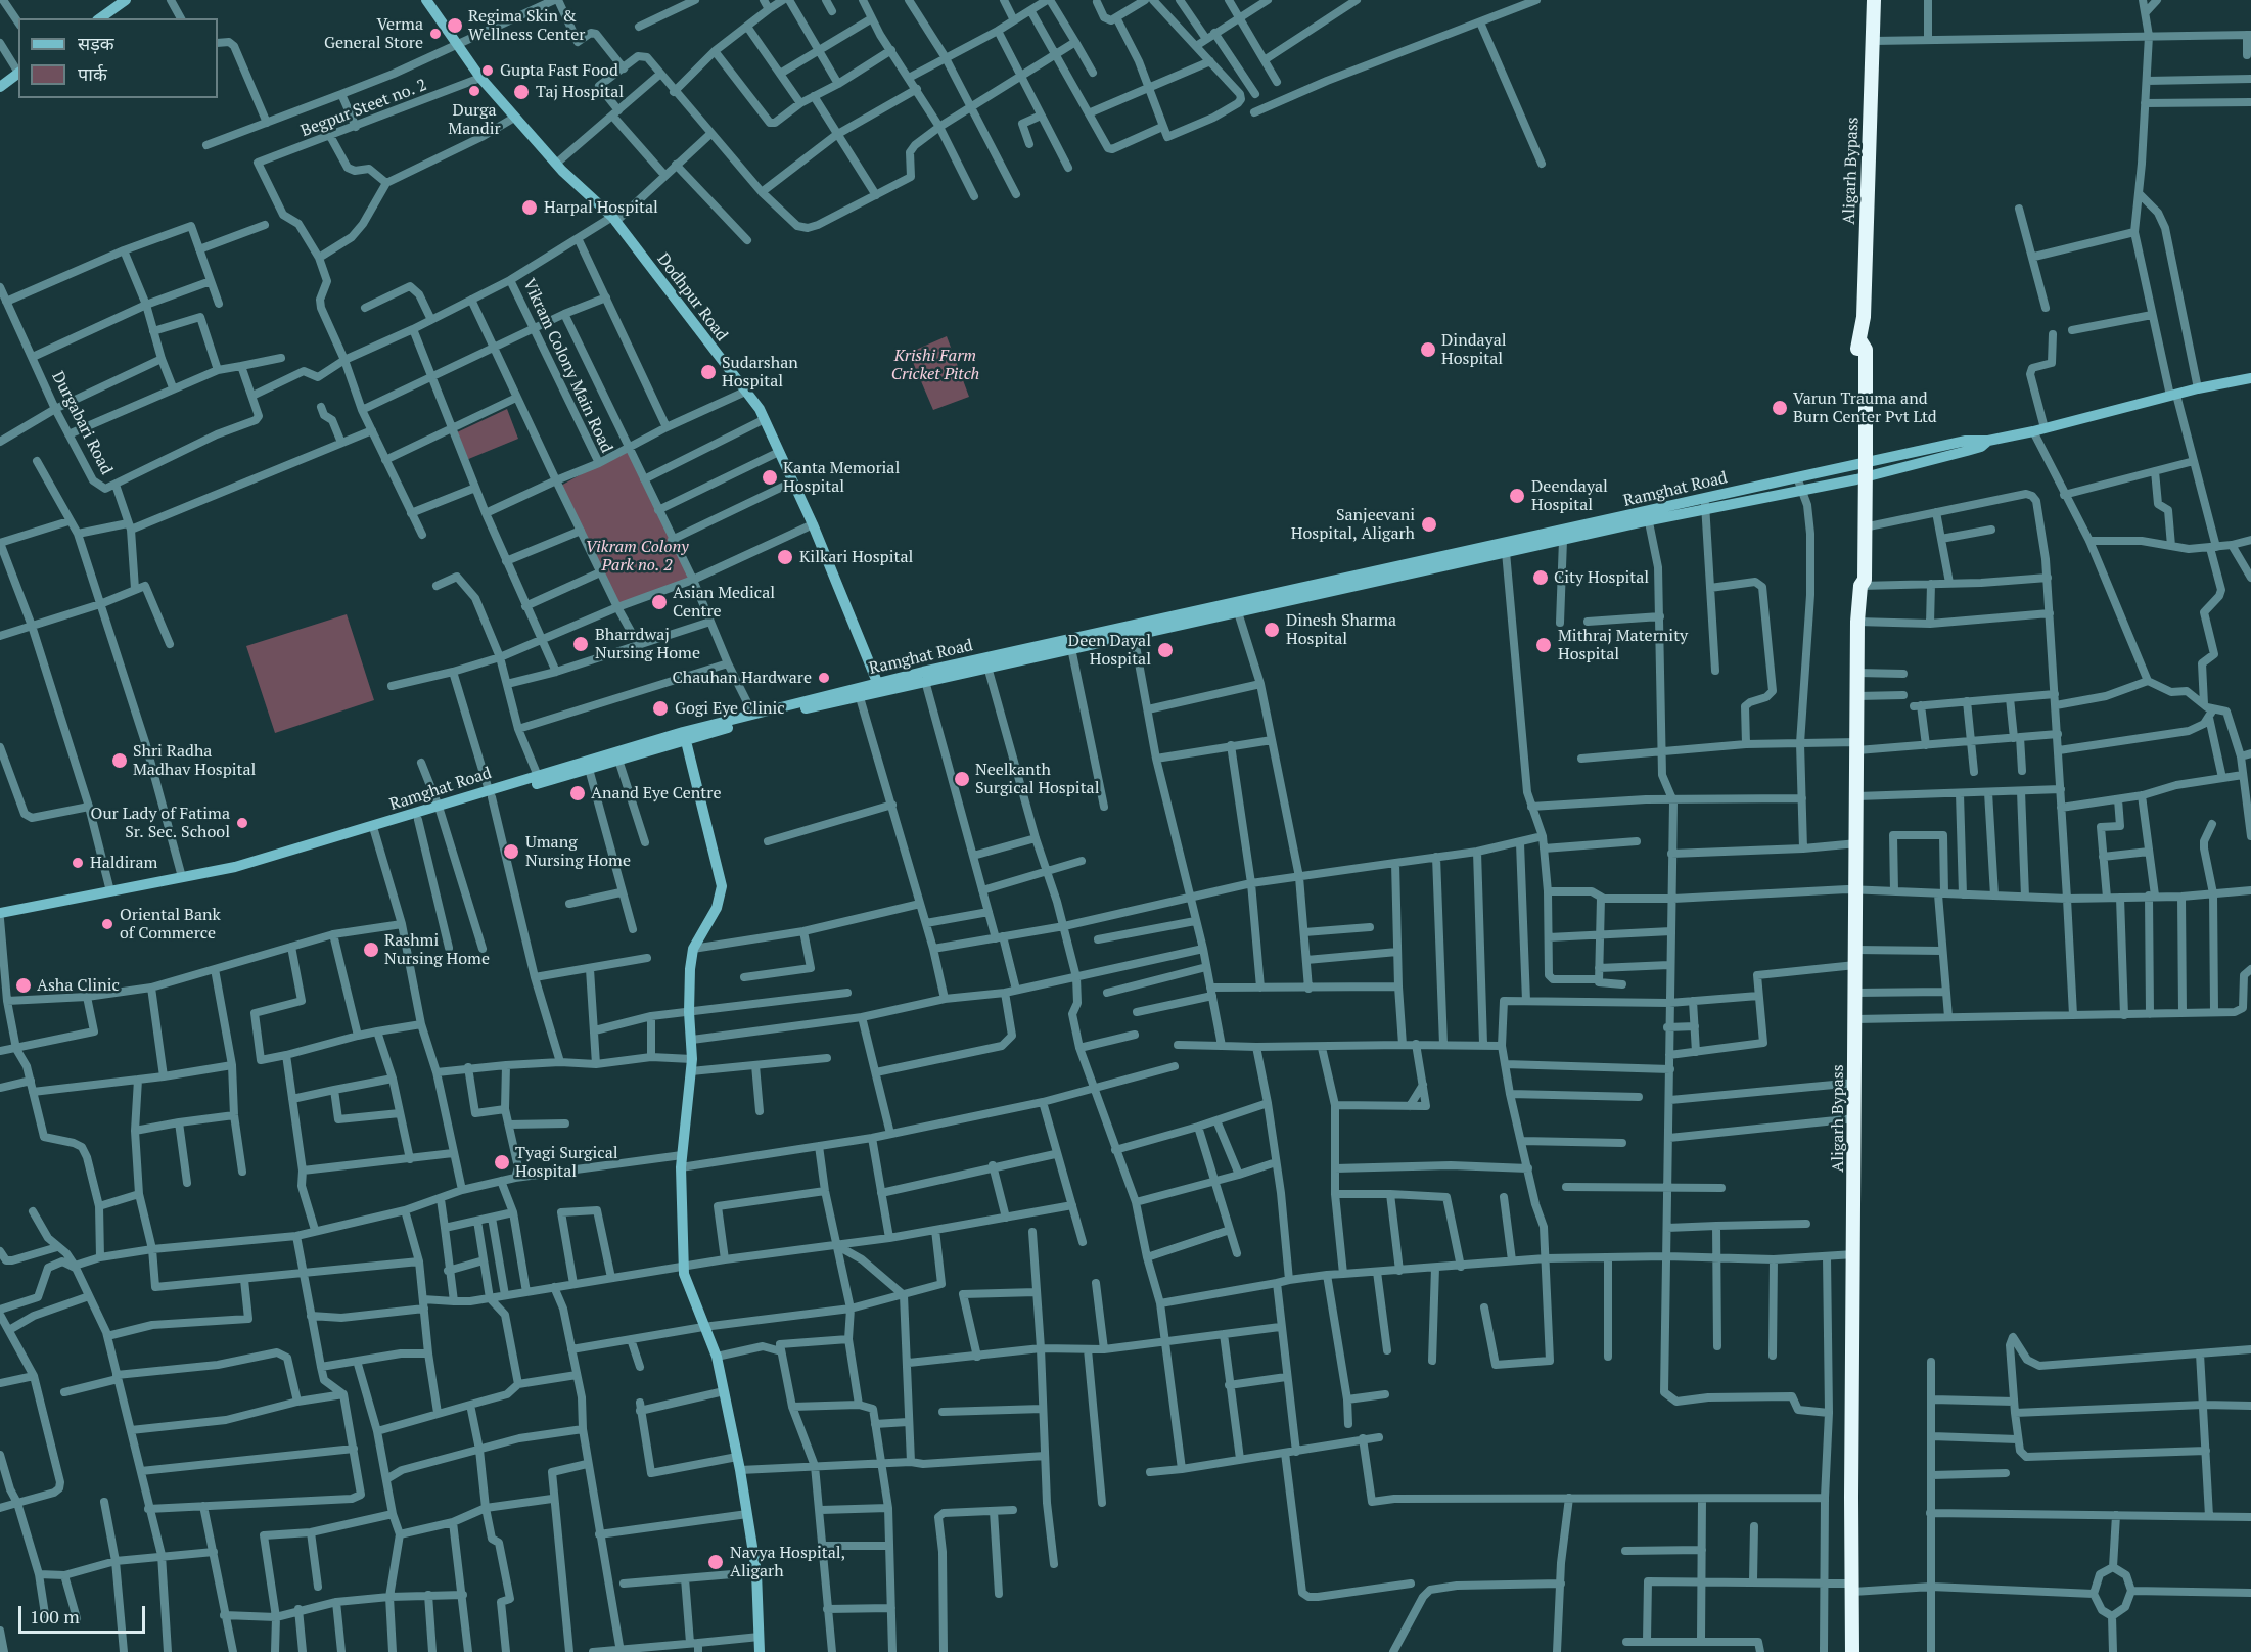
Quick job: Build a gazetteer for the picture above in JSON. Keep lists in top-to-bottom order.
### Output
{
  "streets": {
    "highway": ["Aligarh Bypass"],
    "main road": ["Dodhpur Road", "Ramghat Road"],
    "street": ["Begpur Steet no. 2", "Vikram Colony Main Road", "Durgabari Road"]
  },
  "crossings": [
    ["Begpur Steet no. 2", "Dodhpur Road"],
    ["Aligarh Bypass", "Ramghat Road"],
    ["Dodhpur Road", "Vikram Colony Main Road"],
    ["Dodhpur Road", "Ramghat Road"]
  ],
  "parks": ["Krishi Farm Cricket Pitch", "Vikram Colony Park no. 2"],
  "places": [
    "Regima Skin & Wellness Center",
    "Verma General Store",
    "Gupta Fast Food",
    "Durga Mandir",
    "Taj Hospital",
    "Harpal Hospital",
    "Dindayal Hospital",
    "Sudarshan Hospital",
    "Varun Trauma and Burn Center Pvt Ltd",
    "Kanta Memorial Hospital",
    "Deendayal Hospital",
    "Sanjeevani Hospital, Aligarh",
    "Kilkari Hospital",
    "City Hospital",
    "Asian Medical Centre",
    "Dinesh Sharma Hospital",
    "Bharrdwaj Nursing Home",
    "Mithraj Maternity Hospital",
    "Deen Dayal Hospital",
    "Chauhan Hardware",
    "Gogi Eye Clinic",
    "Shri Radha Madhav Hospital",
    "Neelkanth Surgical Hospital",
    "Anand Eye Centre",
    "Our Lady of Fatima Sr. Sec. School",
    "Umang Nursing Home",
    "Haldiram",
    "Oriental Bank of Commerce",
    "Rashmi Nursing Home",
    "Asha Clinic",
    "Tyagi Surgical Hospital",
    "Navya Hospital, Aligarh"
  ],
  "legend": ["सड़क", "पार्क"],
  "scale_bar": "100 m"
}
